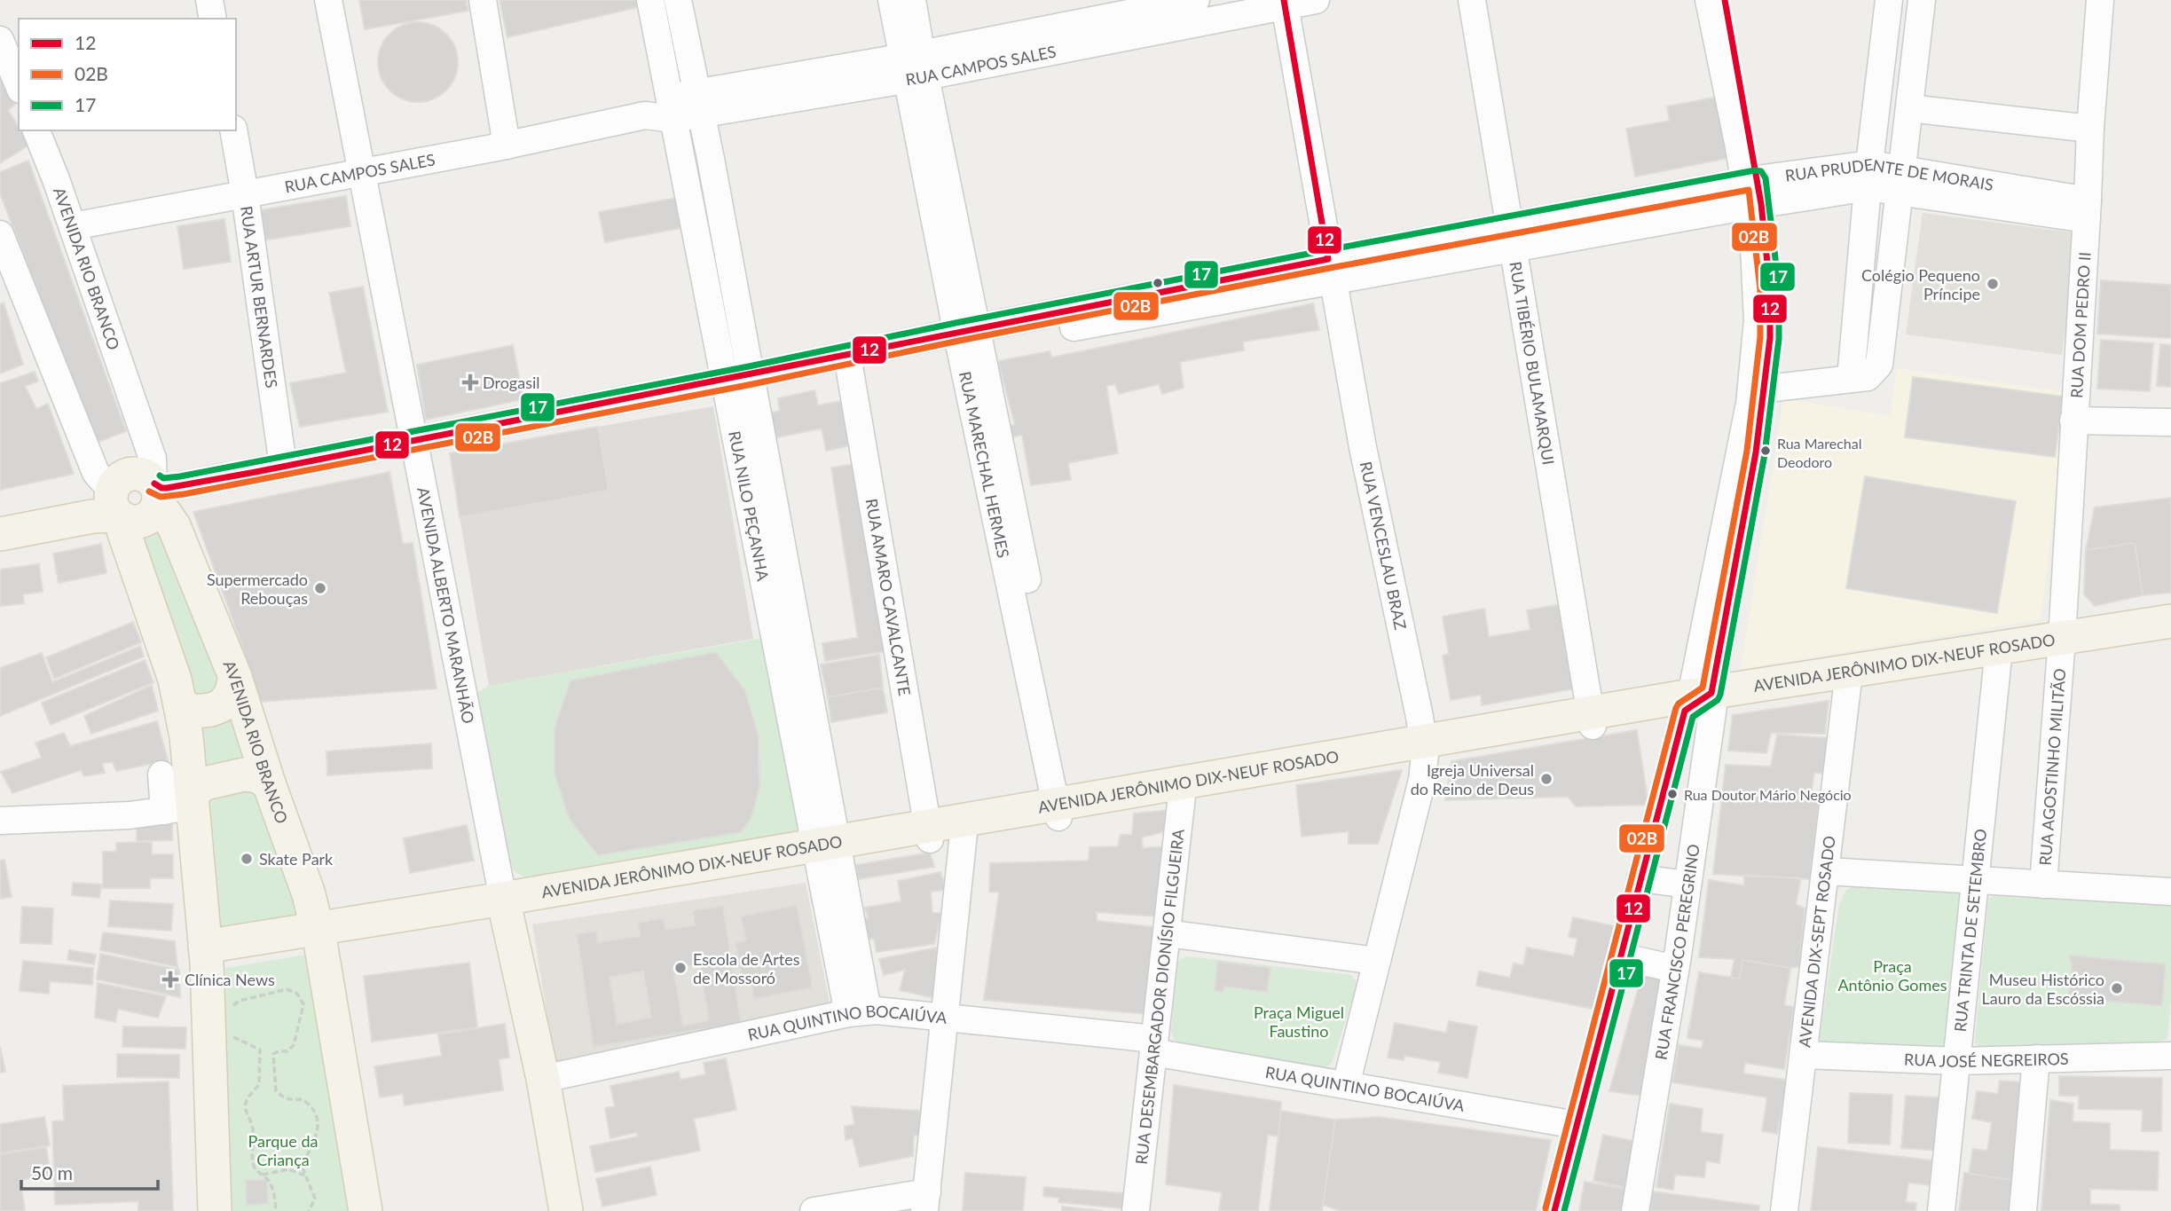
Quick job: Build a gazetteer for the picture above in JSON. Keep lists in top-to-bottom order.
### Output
{
  "streets": {
    "main road": ["AVENIDA RIO BRANCO", "AVENIDA ALBERTO MARANHÃO", "AVENIDA JERÔNIMO DIX-NEUF ROSADO"],
    "street": [
      "RUA CAMPOS SALES",
      "RUA PRUDENTE DE MORAIS",
      "RUA ARTUR BERNARDES",
      "RUA DOM PEDRO II",
      "RUA TIBÉRIO BULAMARQUI",
      "RUA MARECHAL HERMES",
      "RUA NILO PEÇANHA",
      "RUA VENCESLAU BRAZ",
      "RUA AMARO CAVALCANTE",
      "RUA AGOSTINHO MILITÃO",
      "RUA TRINTA DE SETEMBRO",
      "AVENIDA DIX-SEPT ROSADO",
      "RUA FRANCISCO PEREGRINO",
      "RUA DESEMBARGADOR DIONÍSIO FILGUEIRA",
      "RUA QUINTINO BOCAIÚVA",
      "RUA JOSÉ NEGREIROS"
    ]
  },
  "crossings": [
    ["RUA CAMPOS SALES", "AVENIDA RIO BRANCO"],
    ["RUA CAMPOS SALES", "RUA ARTUR BERNARDES"],
    ["RUA CAMPOS SALES", "RUA MARECHAL HERMES"],
    ["RUA CAMPOS SALES", "RUA NILO PEÇANHA"],
    ["RUA CAMPOS SALES", "RUA VENCESLAU BRAZ"],
    ["RUA CAMPOS SALES", "AVENIDA ALBERTO MARANHÃO"],
    ["RUA PRUDENTE DE MORAIS", "AVENIDA RIO BRANCO"],
    ["RUA PRUDENTE DE MORAIS", "RUA ARTUR BERNARDES"],
    ["RUA PRUDENTE DE MORAIS", "RUA DOM PEDRO II"],
    ["RUA PRUDENTE DE MORAIS", "RUA TIBÉRIO BULAMARQUI"],
    ["RUA PRUDENTE DE MORAIS", "RUA MARECHAL HERMES"],
    ["RUA PRUDENTE DE MORAIS", "RUA NILO PEÇANHA"],
    ["RUA PRUDENTE DE MORAIS", "RUA VENCESLAU BRAZ"],
    ["RUA PRUDENTE DE MORAIS", "RUA AMARO CAVALCANTE"],
    ["RUA PRUDENTE DE MORAIS", "AVENIDA ALBERTO MARANHÃO"],
    ["RUA DOM PEDRO II", "AVENIDA JERÔNIMO DIX-NEUF ROSADO"],
    ["RUA DOM PEDRO II", "RUA AGOSTINHO MILITÃO"],
    ["RUA TIBÉRIO BULAMARQUI", "AVENIDA JERÔNIMO DIX-NEUF ROSADO"],
    ["RUA MARECHAL HERMES", "AVENIDA JERÔNIMO DIX-NEUF ROSADO"],
    ["RUA NILO PEÇANHA", "AVENIDA JERÔNIMO DIX-NEUF ROSADO"],
    ["RUA NILO PEÇANHA", "RUA QUINTINO BOCAIÚVA"],
    ["RUA VENCESLAU BRAZ", "AVENIDA JERÔNIMO DIX-NEUF ROSADO"],
    ["RUA VENCESLAU BRAZ", "RUA QUINTINO BOCAIÚVA"],
    ["RUA AMARO CAVALCANTE", "AVENIDA JERÔNIMO DIX-NEUF ROSADO"],
    ["AVENIDA ALBERTO MARANHÃO", "AVENIDA JERÔNIMO DIX-NEUF ROSADO"],
    ["AVENIDA ALBERTO MARANHÃO", "RUA QUINTINO BOCAIÚVA"],
    ["AVENIDA JERÔNIMO DIX-NEUF ROSADO", "RUA AGOSTINHO MILITÃO"],
    ["AVENIDA JERÔNIMO DIX-NEUF ROSADO", "RUA TRINTA DE SETEMBRO"],
    ["AVENIDA JERÔNIMO DIX-NEUF ROSADO", "AVENIDA DIX-SEPT ROSADO"],
    ["AVENIDA JERÔNIMO DIX-NEUF ROSADO", "RUA FRANCISCO PEREGRINO"],
    ["AVENIDA JERÔNIMO DIX-NEUF ROSADO", "RUA DESEMBARGADOR DIONÍSIO FILGUEIRA"],
    ["RUA TRINTA DE SETEMBRO", "RUA JOSÉ NEGREIROS"],
    ["AVENIDA DIX-SEPT ROSADO", "RUA JOSÉ NEGREIROS"],
    ["RUA DESEMBARGADOR DIONÍSIO FILGUEIRA", "RUA QUINTINO BOCAIÚVA"]
  ],
  "parks": ["Praça Antônio Gomes", "Praça Miguel Faustino", "Parque da Criança"],
  "places": {
    "other": [
      "Colégio Pequeno Príncipe",
      "Rua Marechal Deodoro",
      "Supermercado Rebouças",
      "Igreja Universal do Reino de Deus",
      "Rua Doutor Mário Negócio",
      "Skate Park",
      "Escola de Artes de Mossoró",
      "Museu Histórico Lauro da Escóssia"
    ],
    "health": ["Drogasil", "Clínica News"]
  },
  "lines": ["transit line 12", "transit line 17", "transit line 02B"],
  "legend": ["12", "02B", "17"],
  "scale_bar": "50 m"
}
